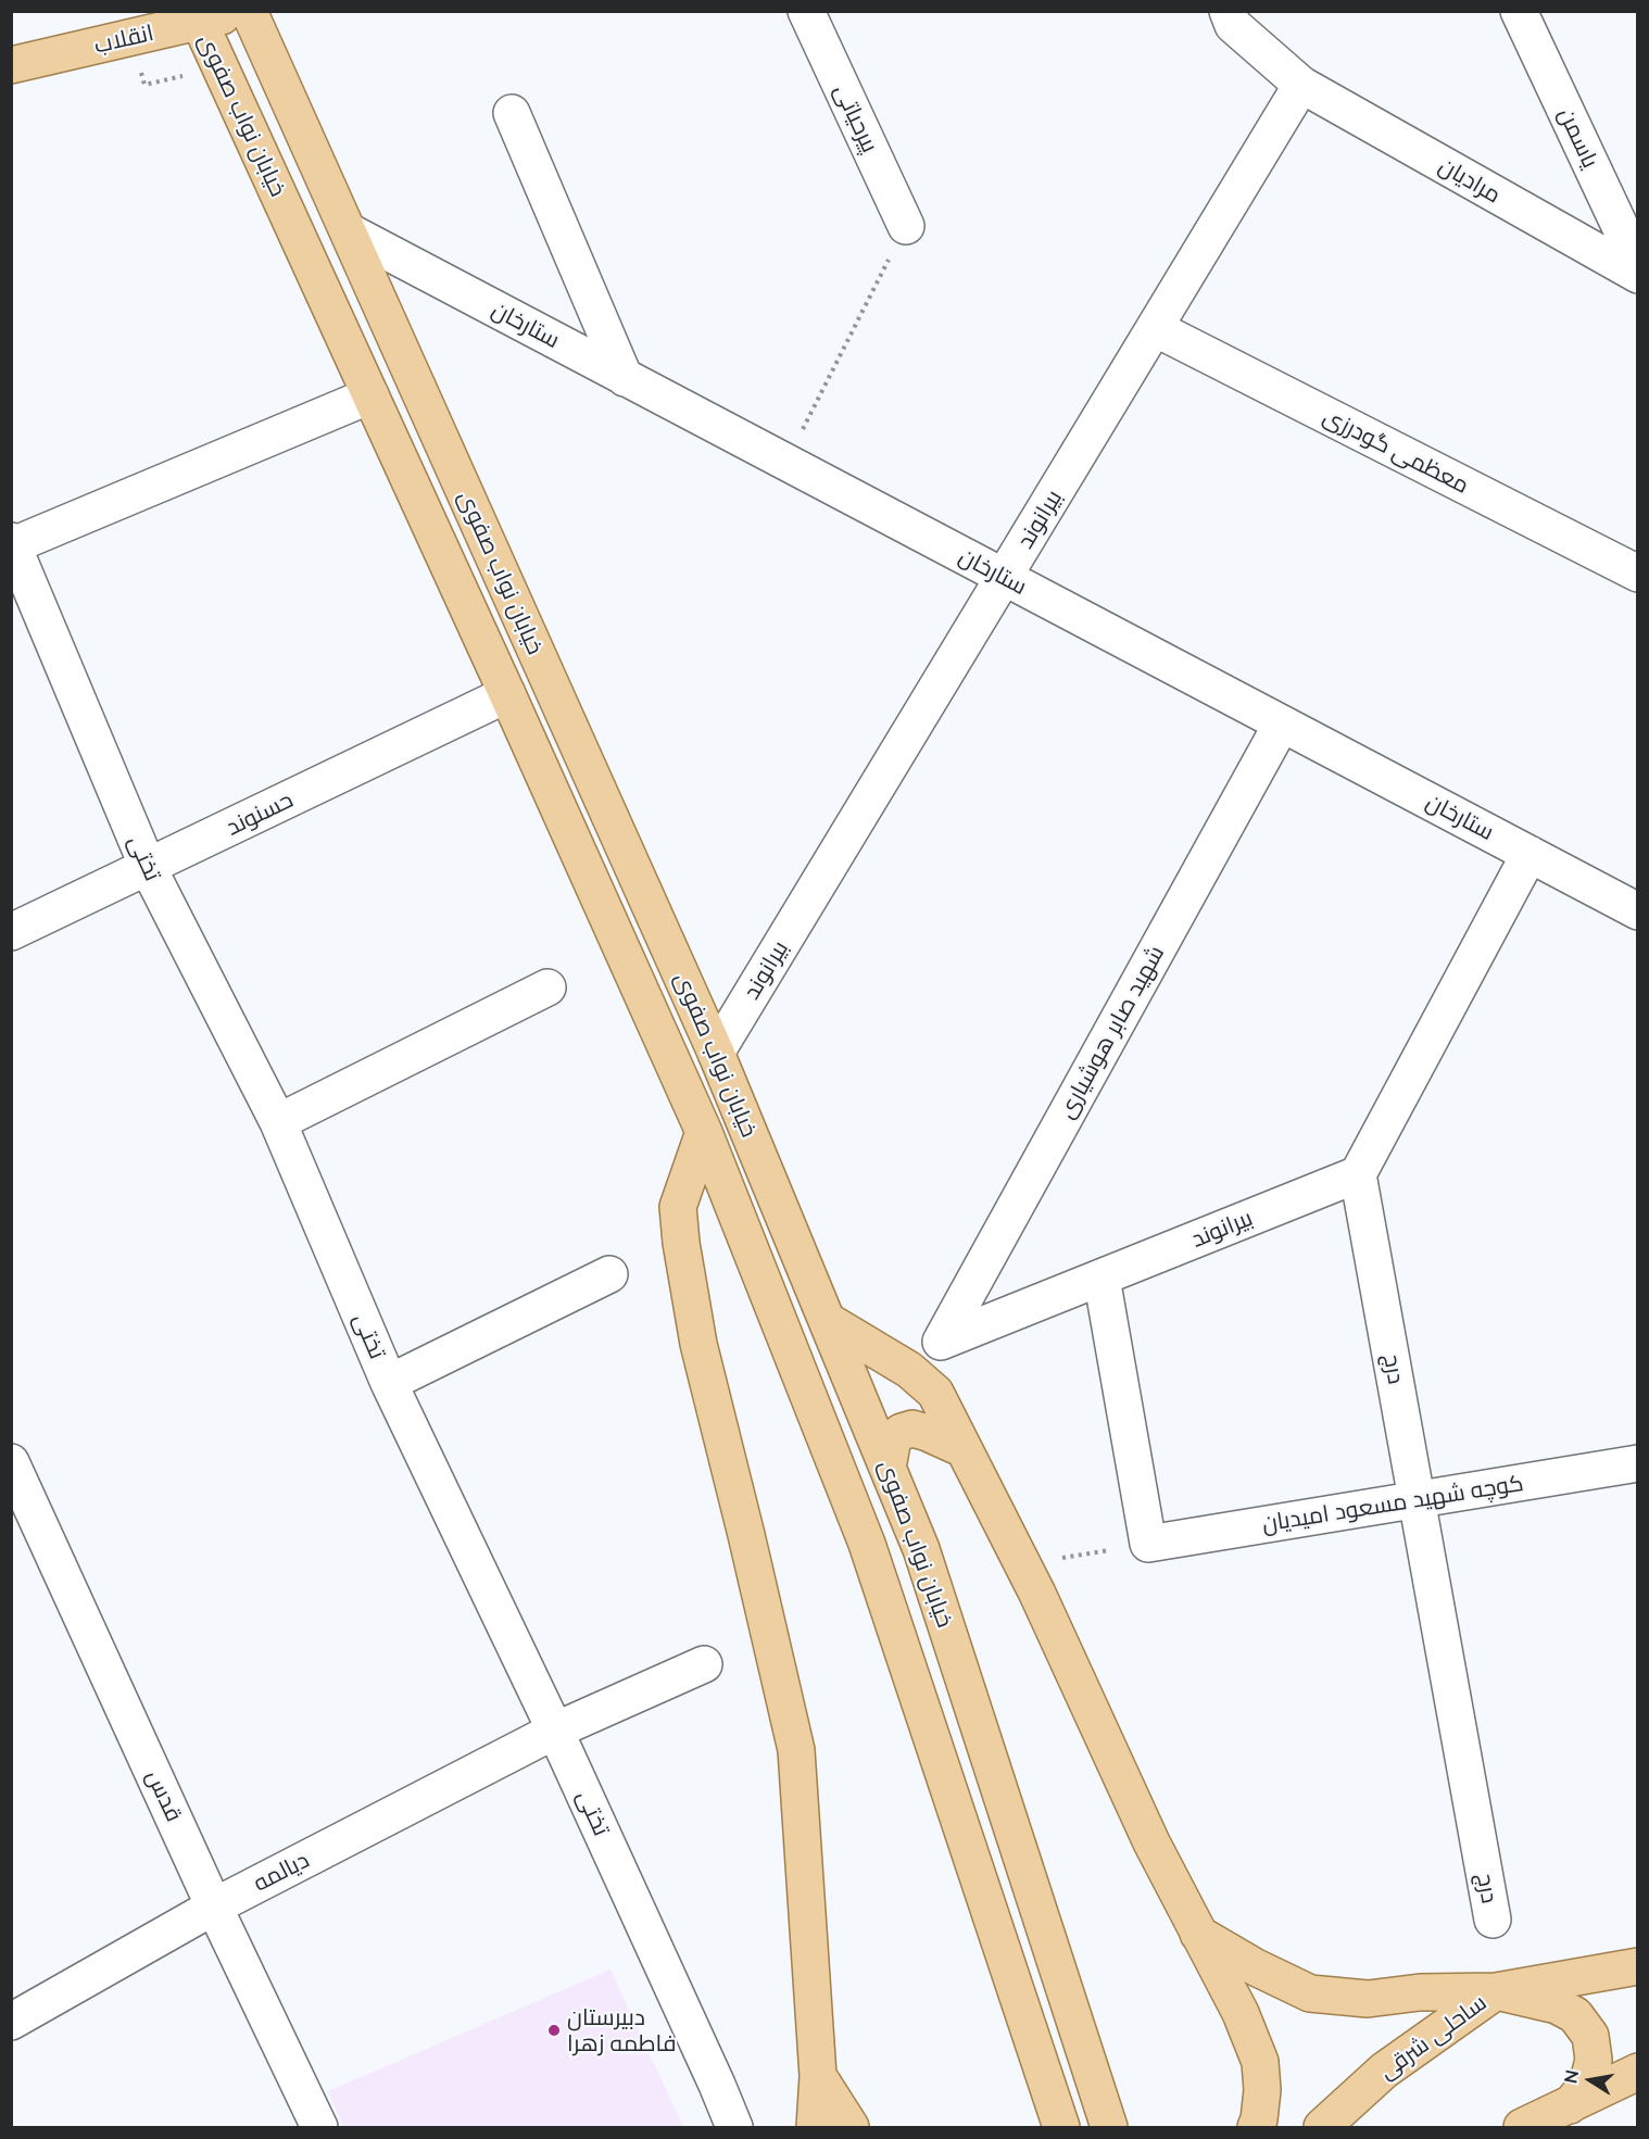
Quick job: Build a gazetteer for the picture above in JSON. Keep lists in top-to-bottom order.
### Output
{
  "streets": {
    "main road": ["انقلاب", "خیابان نواب صفوی", "ساحلی شرقی"],
    "street": [
      "پیرحیاتی",
      "یاسمن",
      "مرادیان",
      "ستارخان",
      "معظمی گودرزی",
      "بیرانوند",
      "حسنوند",
      "تختی",
      "شهید صابر هوشیاری",
      "درج",
      "کوچه شهید مسعود امیدیان",
      "قدس",
      "دیالمه"
    ]
  },
  "crossings": [
    ["انقلاب", "خیابان نواب صفوی"],
    ["خیابان نواب صفوی", "ستارخان"],
    ["خیابان نواب صفوی", "بیرانوند"],
    ["خیابان نواب صفوی", "حسنوند"],
    ["مرادیان", "بیرانوند"],
    ["ستارخان", "بیرانوند"],
    ["ستارخان", "شهید صابر هوشیاری"],
    ["معظمی گودرزی", "بیرانوند"],
    ["بیرانوند", "شهید صابر هوشیاری"],
    ["بیرانوند", "درج"],
    ["حسنوند", "تختی"],
    ["تختی", "دیالمه"],
    ["درج", "کوچه شهید مسعود امیدیان"],
    ["قدس", "دیالمه"]
  ],
  "places": ["دبیرستان فاطمه زهرا"],
  "north": "left"
}
